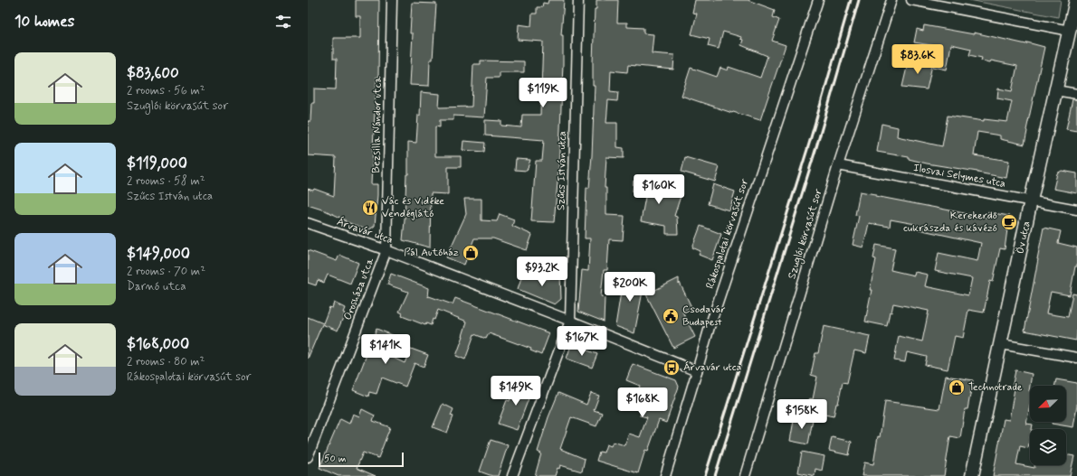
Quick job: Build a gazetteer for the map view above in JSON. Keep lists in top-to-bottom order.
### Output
{
  "streets": {
    "street": [
      "Bezsilla Nándor utca",
      "Szűcs István utca",
      "Ilosvai Selymes utca",
      "Árvavár utca",
      "Rákospalotai körvasút sor",
      "Szuglói körvasút sor",
      "Öv utca",
      "Orosháza utca"
    ]
  },
  "crossings": [
    ["Bezsilla Nándor utca", "Árvavár utca"],
    ["Bezsilla Nándor utca", "Orosháza utca"],
    ["Szűcs István utca", "Árvavár utca"],
    ["Ilosvai Selymes utca", "Szuglói körvasút sor"],
    ["Ilosvai Selymes utca", "Öv utca"],
    ["Árvavár utca", "Rákospalotai körvasút sor"],
    ["Árvavár utca", "Orosháza utca"]
  ],
  "places": {
    "restaurant": ["Vác és Vidéke Vendéglátó"],
    "cafe": ["Kerekerdő cukrászda és kávézó"],
    "shop": ["Pál Autóház", "Technotrade"],
    "public building": ["Csodavár Budapest"],
    "bus stop": ["Árvavár utca"]
  },
  "scale_bar": "50 m",
  "north": "bottom left",
  "page": {
    "heading": "10 homes",
    "list": [
      {
        "name": "$83,600",
        "note": "2 rooms · 56 m² · Szuglói körvasút sor"
      },
      {
        "name": "$119,000",
        "note": "2 rooms · 58 m² · Szűcs István utca"
      },
      {
        "name": "$149,000",
        "note": "2 rooms · 70 m² · Darnó utca"
      },
      {
        "name": "$168,000",
        "note": "2 rooms · 80 m² · Rákospalotai körvasút sor"
      }
    ],
    "price": [
      "$83.6K",
      "$119K",
      "$160K",
      "$93.2K",
      "$200K",
      "$167K",
      "$141K",
      "$149K",
      "$168K",
      "$158K"
    ],
    "scale": "50 m"
  }
}
